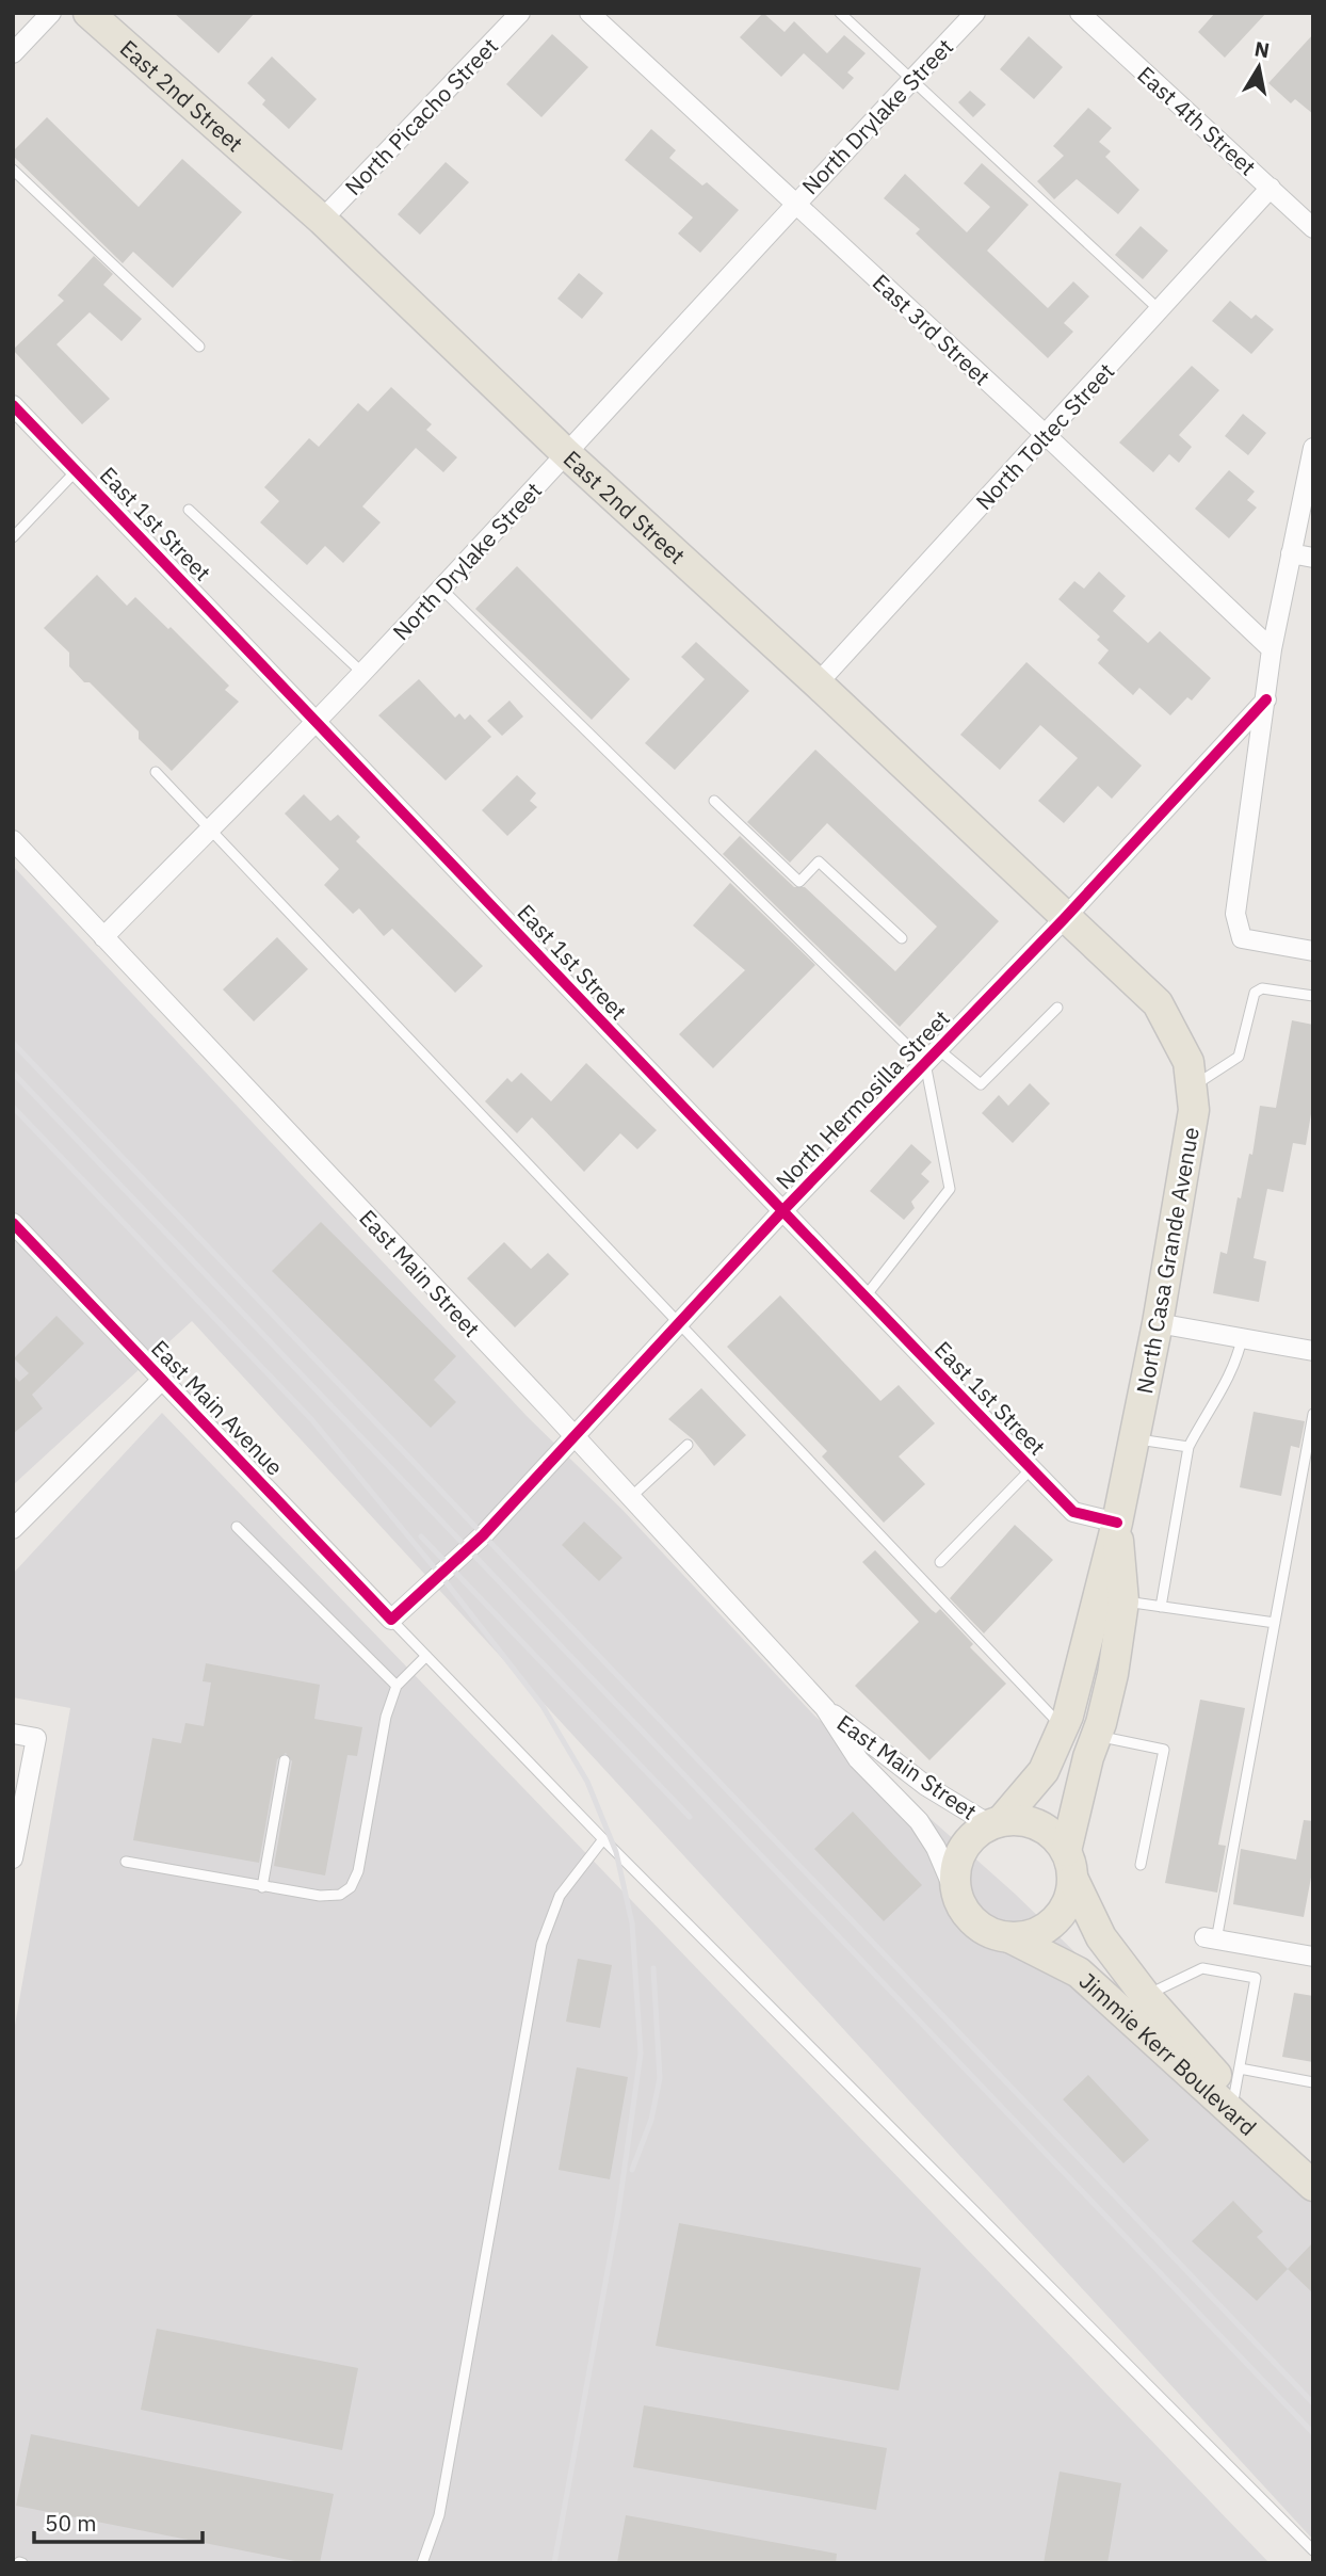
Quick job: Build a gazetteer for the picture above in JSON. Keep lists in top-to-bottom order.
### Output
{
  "streets": {
    "main road": ["East 2nd Street", "North Casa Grande Avenue", "Jimmie Kerr Boulevard"],
    "street": [
      "North Picacho Street",
      "North Drylake Street",
      "East 4th Street",
      "East 3rd Street",
      "North Toltec Street",
      "East 1st Street",
      "North Hermosilla Street",
      "East Main Street",
      "East Main Avenue"
    ]
  },
  "crossings": [
    ["East 2nd Street", "North Picacho Street"],
    ["East 2nd Street", "North Drylake Street"],
    ["East 2nd Street", "North Toltec Street"],
    ["East 2nd Street", "North Hermosilla Street"],
    ["East 2nd Street", "North Casa Grande Avenue"],
    ["North Drylake Street", "East 3rd Street"],
    ["North Drylake Street", "East 1st Street"],
    ["North Drylake Street", "East Main Street"],
    ["East 4th Street", "North Toltec Street"],
    ["East 3rd Street", "North Toltec Street"],
    ["East 1st Street", "North Hermosilla Street"],
    ["East 1st Street", "North Casa Grande Avenue"],
    ["North Hermosilla Street", "East Main Street"],
    ["North Hermosilla Street", "East Main Avenue"],
    ["North Casa Grande Avenue", "East Main Street"],
    ["North Casa Grande Avenue", "Jimmie Kerr Boulevard"],
    ["East Main Street", "Jimmie Kerr Boulevard"]
  ],
  "scale_bar": "50 m",
  "north": "top"
}
